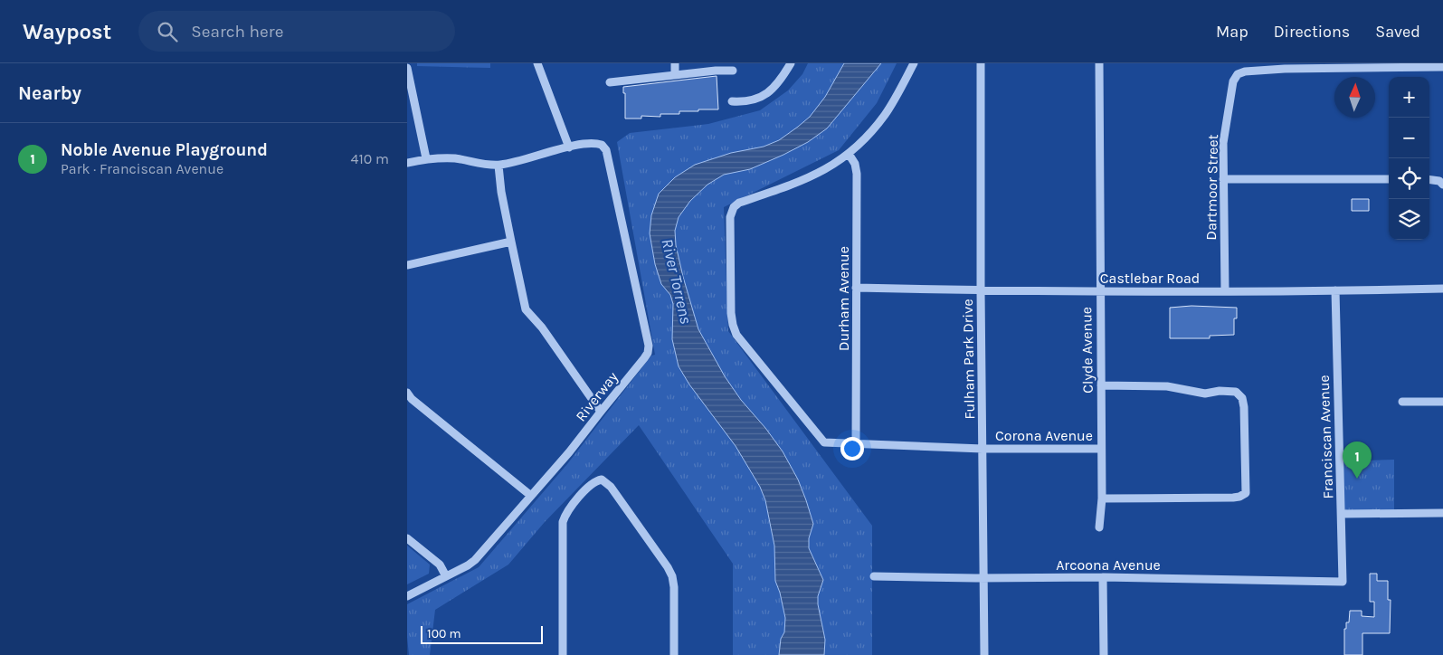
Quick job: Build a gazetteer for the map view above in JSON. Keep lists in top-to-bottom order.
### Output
{
  "streets": {
    "street": [
      "Dartmoor Street",
      "Castlebar Road",
      "Durham Avenue",
      "Clyde Avenue",
      "Fulham Park Drive",
      "Riverway",
      "Corona Avenue",
      "Franciscan Avenue",
      "Arcoona Avenue"
    ]
  },
  "crossings": [
    ["Dartmoor Street", "Castlebar Road"],
    ["Castlebar Road", "Durham Avenue"],
    ["Castlebar Road", "Clyde Avenue"],
    ["Castlebar Road", "Fulham Park Drive"],
    ["Castlebar Road", "Franciscan Avenue"],
    ["Durham Avenue", "Corona Avenue"],
    ["Clyde Avenue", "Corona Avenue"],
    ["Fulham Park Drive", "Corona Avenue"],
    ["Fulham Park Drive", "Arcoona Avenue"],
    ["Franciscan Avenue", "Arcoona Avenue"]
  ],
  "water": ["River Torrens"],
  "scale_bar": "100 m",
  "north": "top",
  "page": {
    "header": "Waypost",
    "search": "Search here",
    "nav": ["Map", "Directions", "Saved"],
    "heading": "Nearby",
    "map_buttons": ["+", "−"],
    "list": [
      {
        "mark": "1",
        "name": "Noble Avenue Playground",
        "note": "Park · Franciscan Avenue",
        "value": "410 m"
      }
    ],
    "pins": "1",
    "scale": "100 m"
  }
}
